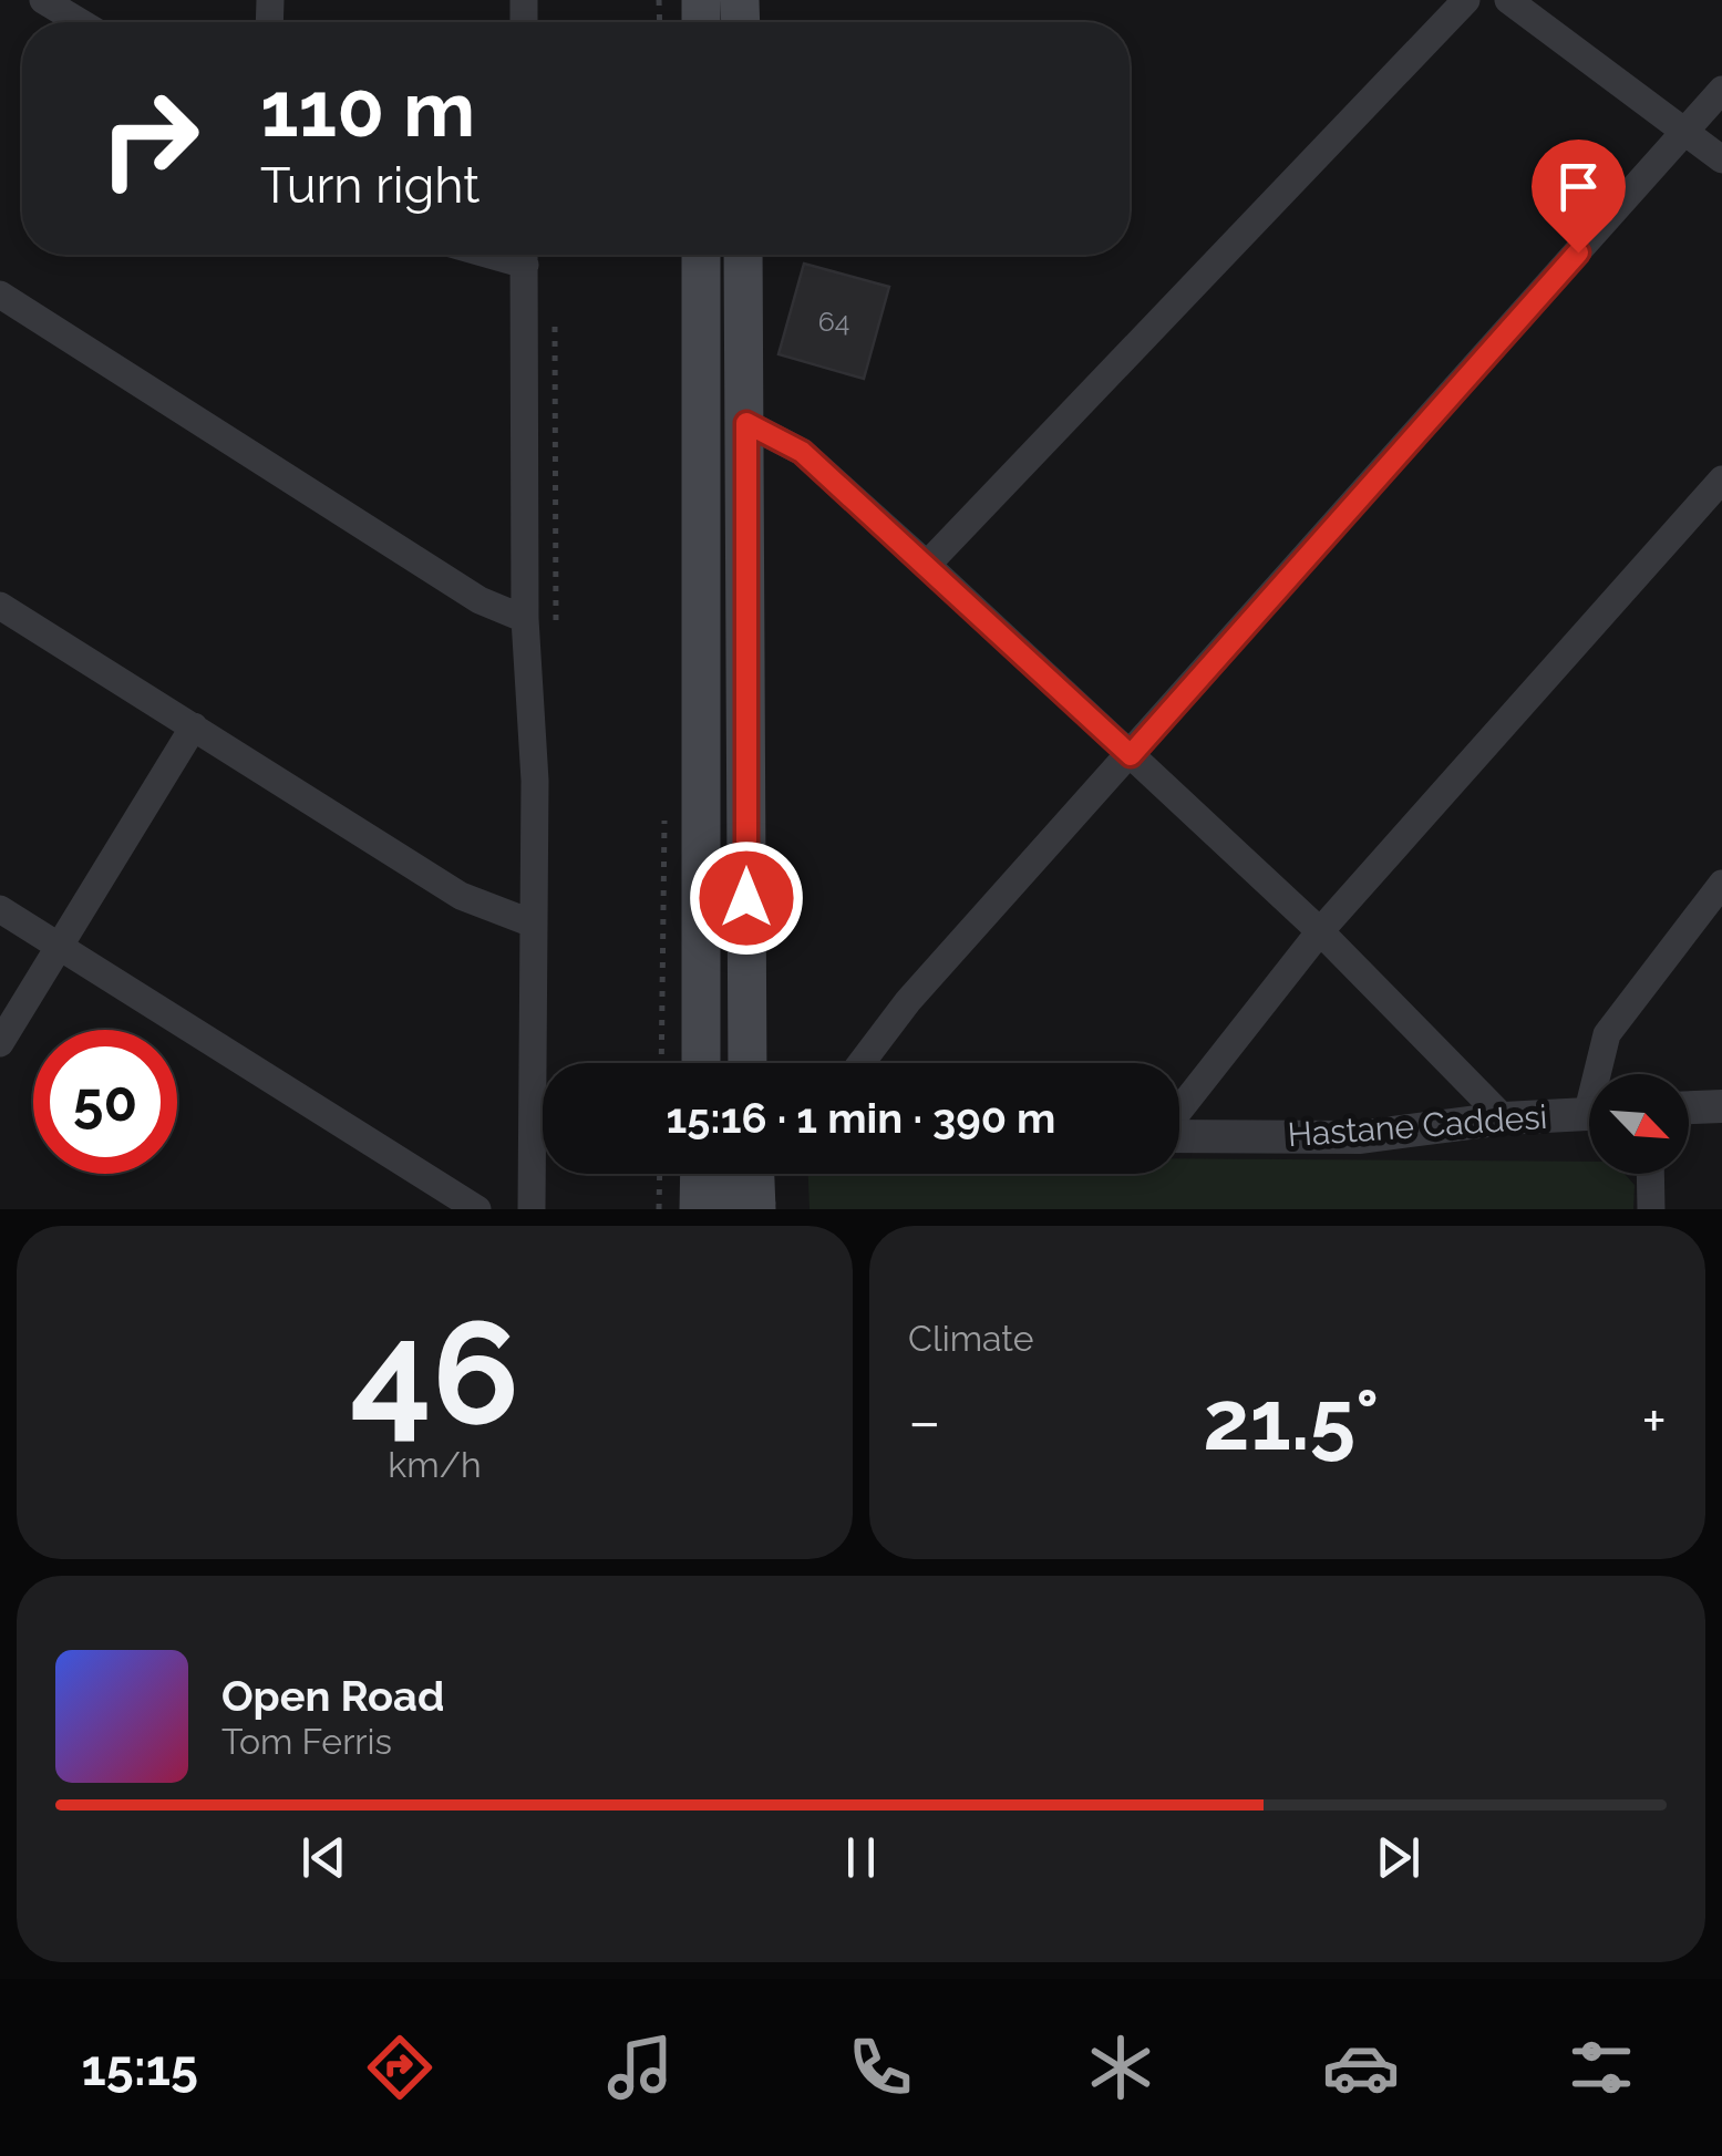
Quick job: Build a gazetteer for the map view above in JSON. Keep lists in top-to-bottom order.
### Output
{
  "streets": {
    "street": ["Hastane Caddesi"]
  },
  "house_numbers": ["64"],
  "north": "bottom right",
  "page": {
    "turn": ["110 m", "Turn right"],
    "limit": "50",
    "trip": "15:16 · 1 min · 390 m",
    "tile": [
      ["46", "km/h"],
      "Climate"
    ],
    "heat": ["−", "21.5°", "+"],
    "song": ["Open Road", "Tom Ferris"],
    "tabs": "15:15"
  }
}
